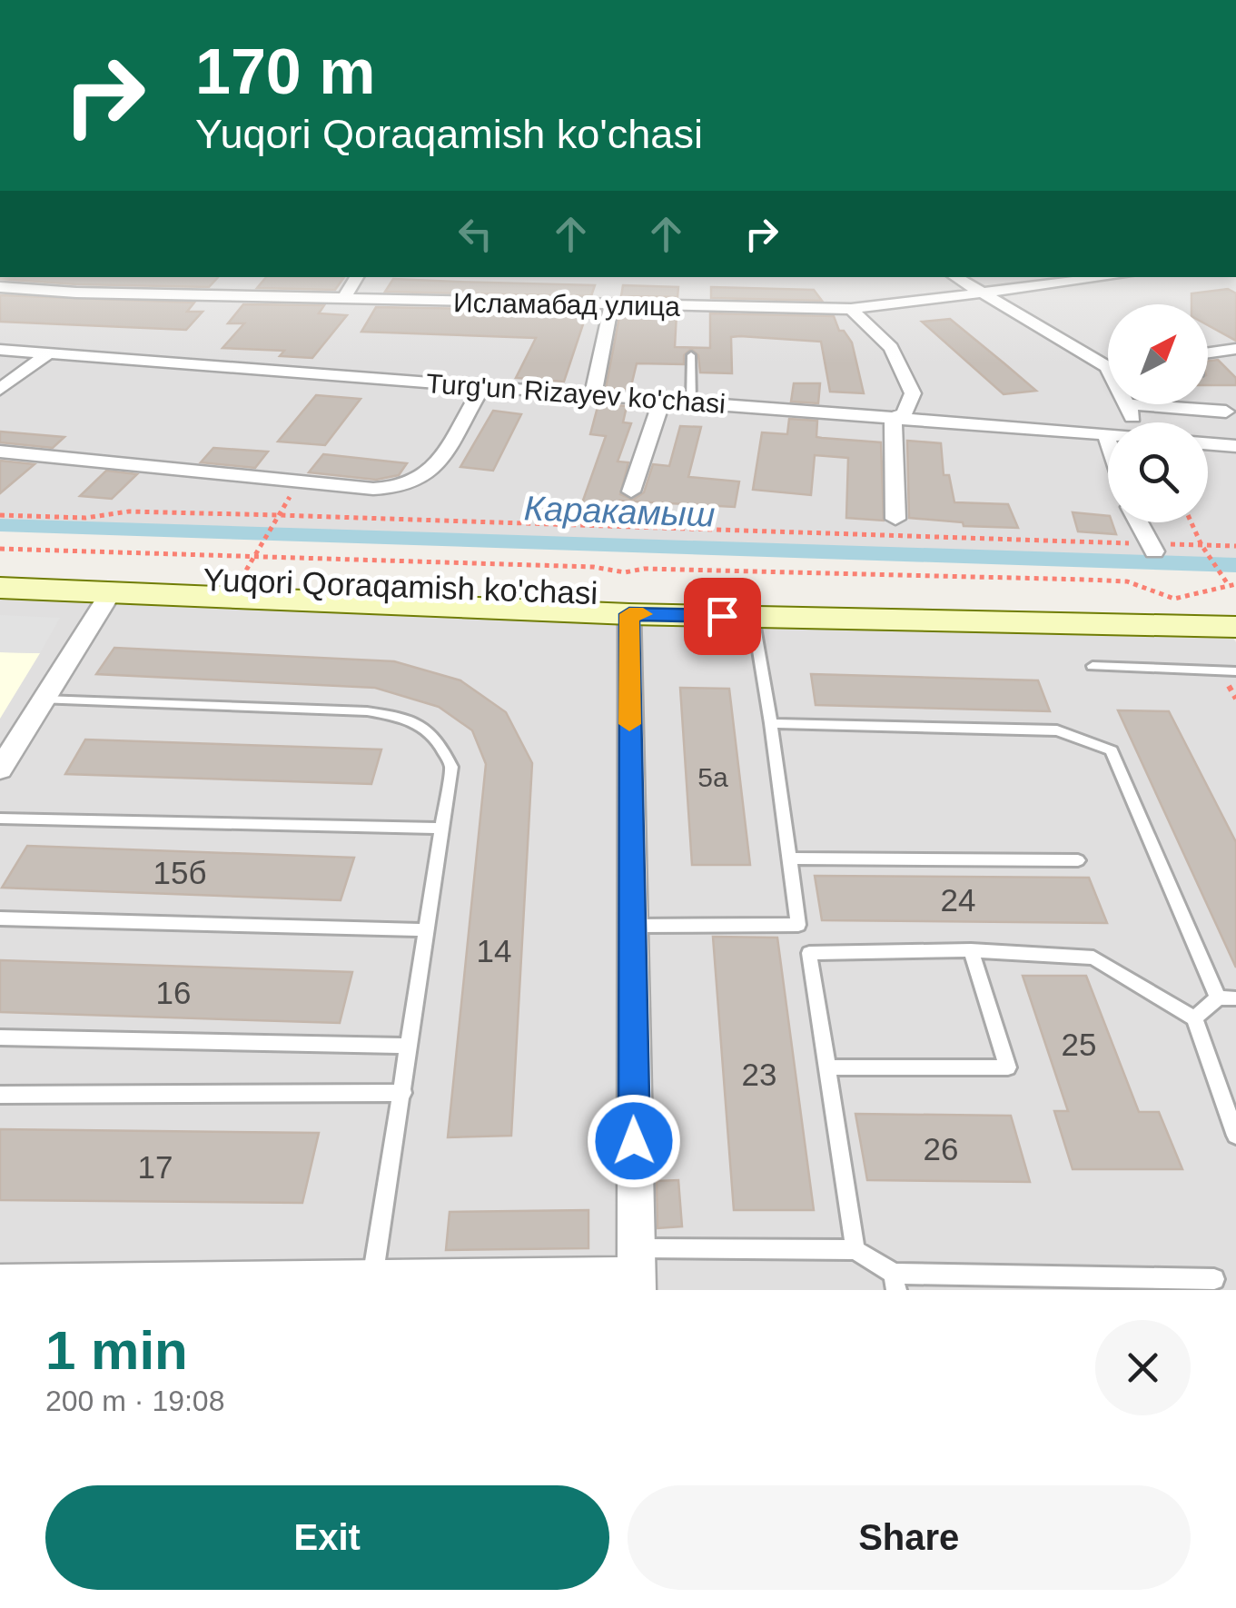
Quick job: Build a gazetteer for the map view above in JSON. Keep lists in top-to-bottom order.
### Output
{
  "streets": {
    "main road": ["Yuqori Qoraqamish ko'chasi"],
    "street": ["Исламабад улица", "Turg'un Rizayev ko'chasi"]
  },
  "water": ["Каракамыш"],
  "house_numbers": [
    "5а",
    "15б",
    "24",
    "14",
    "16",
    "25",
    "23",
    "26",
    "17"
  ],
  "north": "top right",
  "page": {
    "turn": ["170 m", "Yuqori Qoraqamish ko'chasi"],
    "heading": ["1 min", "200 m · 19:08"],
    "buttons": ["Exit", "Share"]
  }
}
